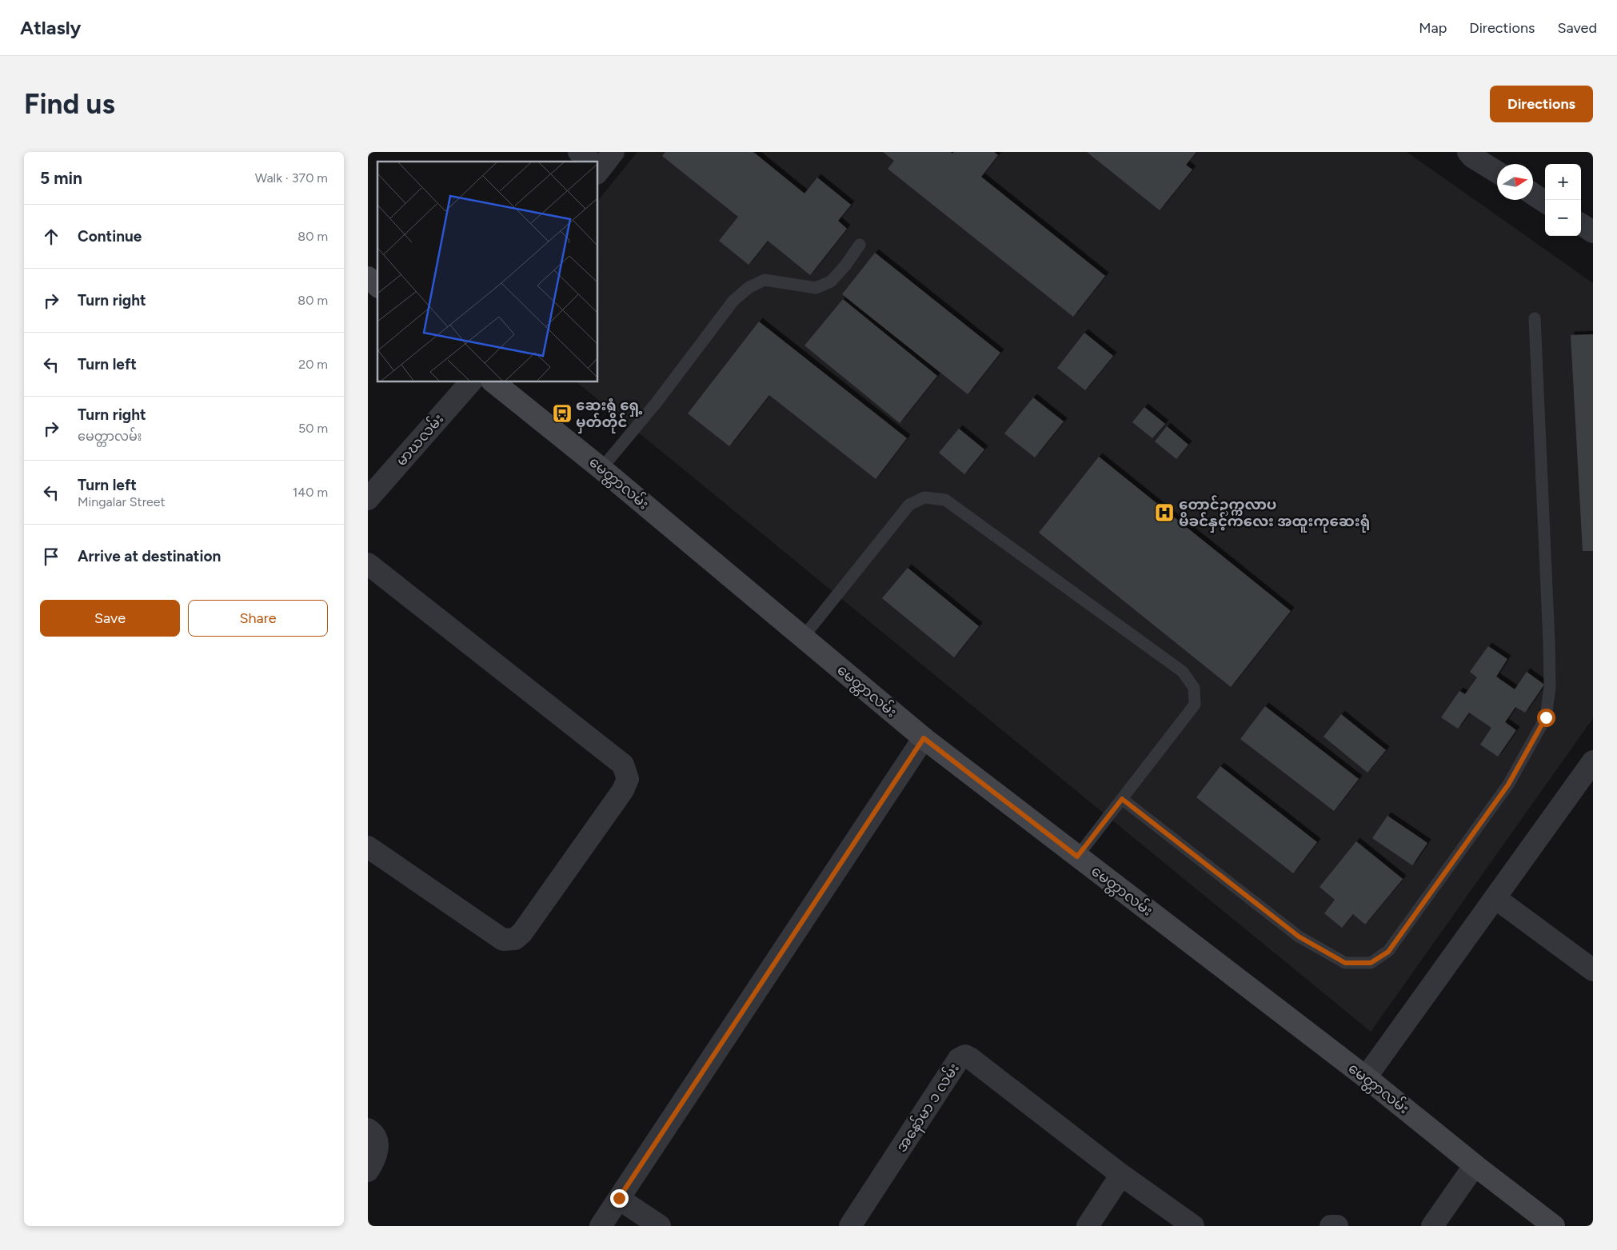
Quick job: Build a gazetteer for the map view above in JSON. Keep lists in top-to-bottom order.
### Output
{
  "streets": {
    "main road": ["မေတ္တာလမ်း"],
    "street": ["မာဃလမ်း", "အနော်မာ ၁ လမ်း"]
  },
  "places": {
    "bus stop": ["ဆေးရုံ ရှေ့ မှတ်တိုင်"],
    "hospital": ["တောင်ဥက္ကလာပ မိခင်နှင့်ကလေး အထူးကုဆေးရုံ"]
  },
  "north": "right",
  "page": {
    "header": "Atlasly",
    "nav": ["Map", "Directions", "Saved"],
    "buttons": [
      "Directions",
      ["Save", "Share"]
    ],
    "title": "Find us",
    "heading": ["5 min", "Walk · 370 m"],
    "map_buttons": ["+", "−"],
    "list": [
      ["Continue", "80 m"],
      ["Turn right", "80 m"],
      ["Turn left", "20 m"],
      ["Turn right", "မေတ္တာလမ်း", "50 m"],
      ["Turn left", "Mingalar Street", "140 m"],
      "Arrive at destination"
    ]
  }
}
